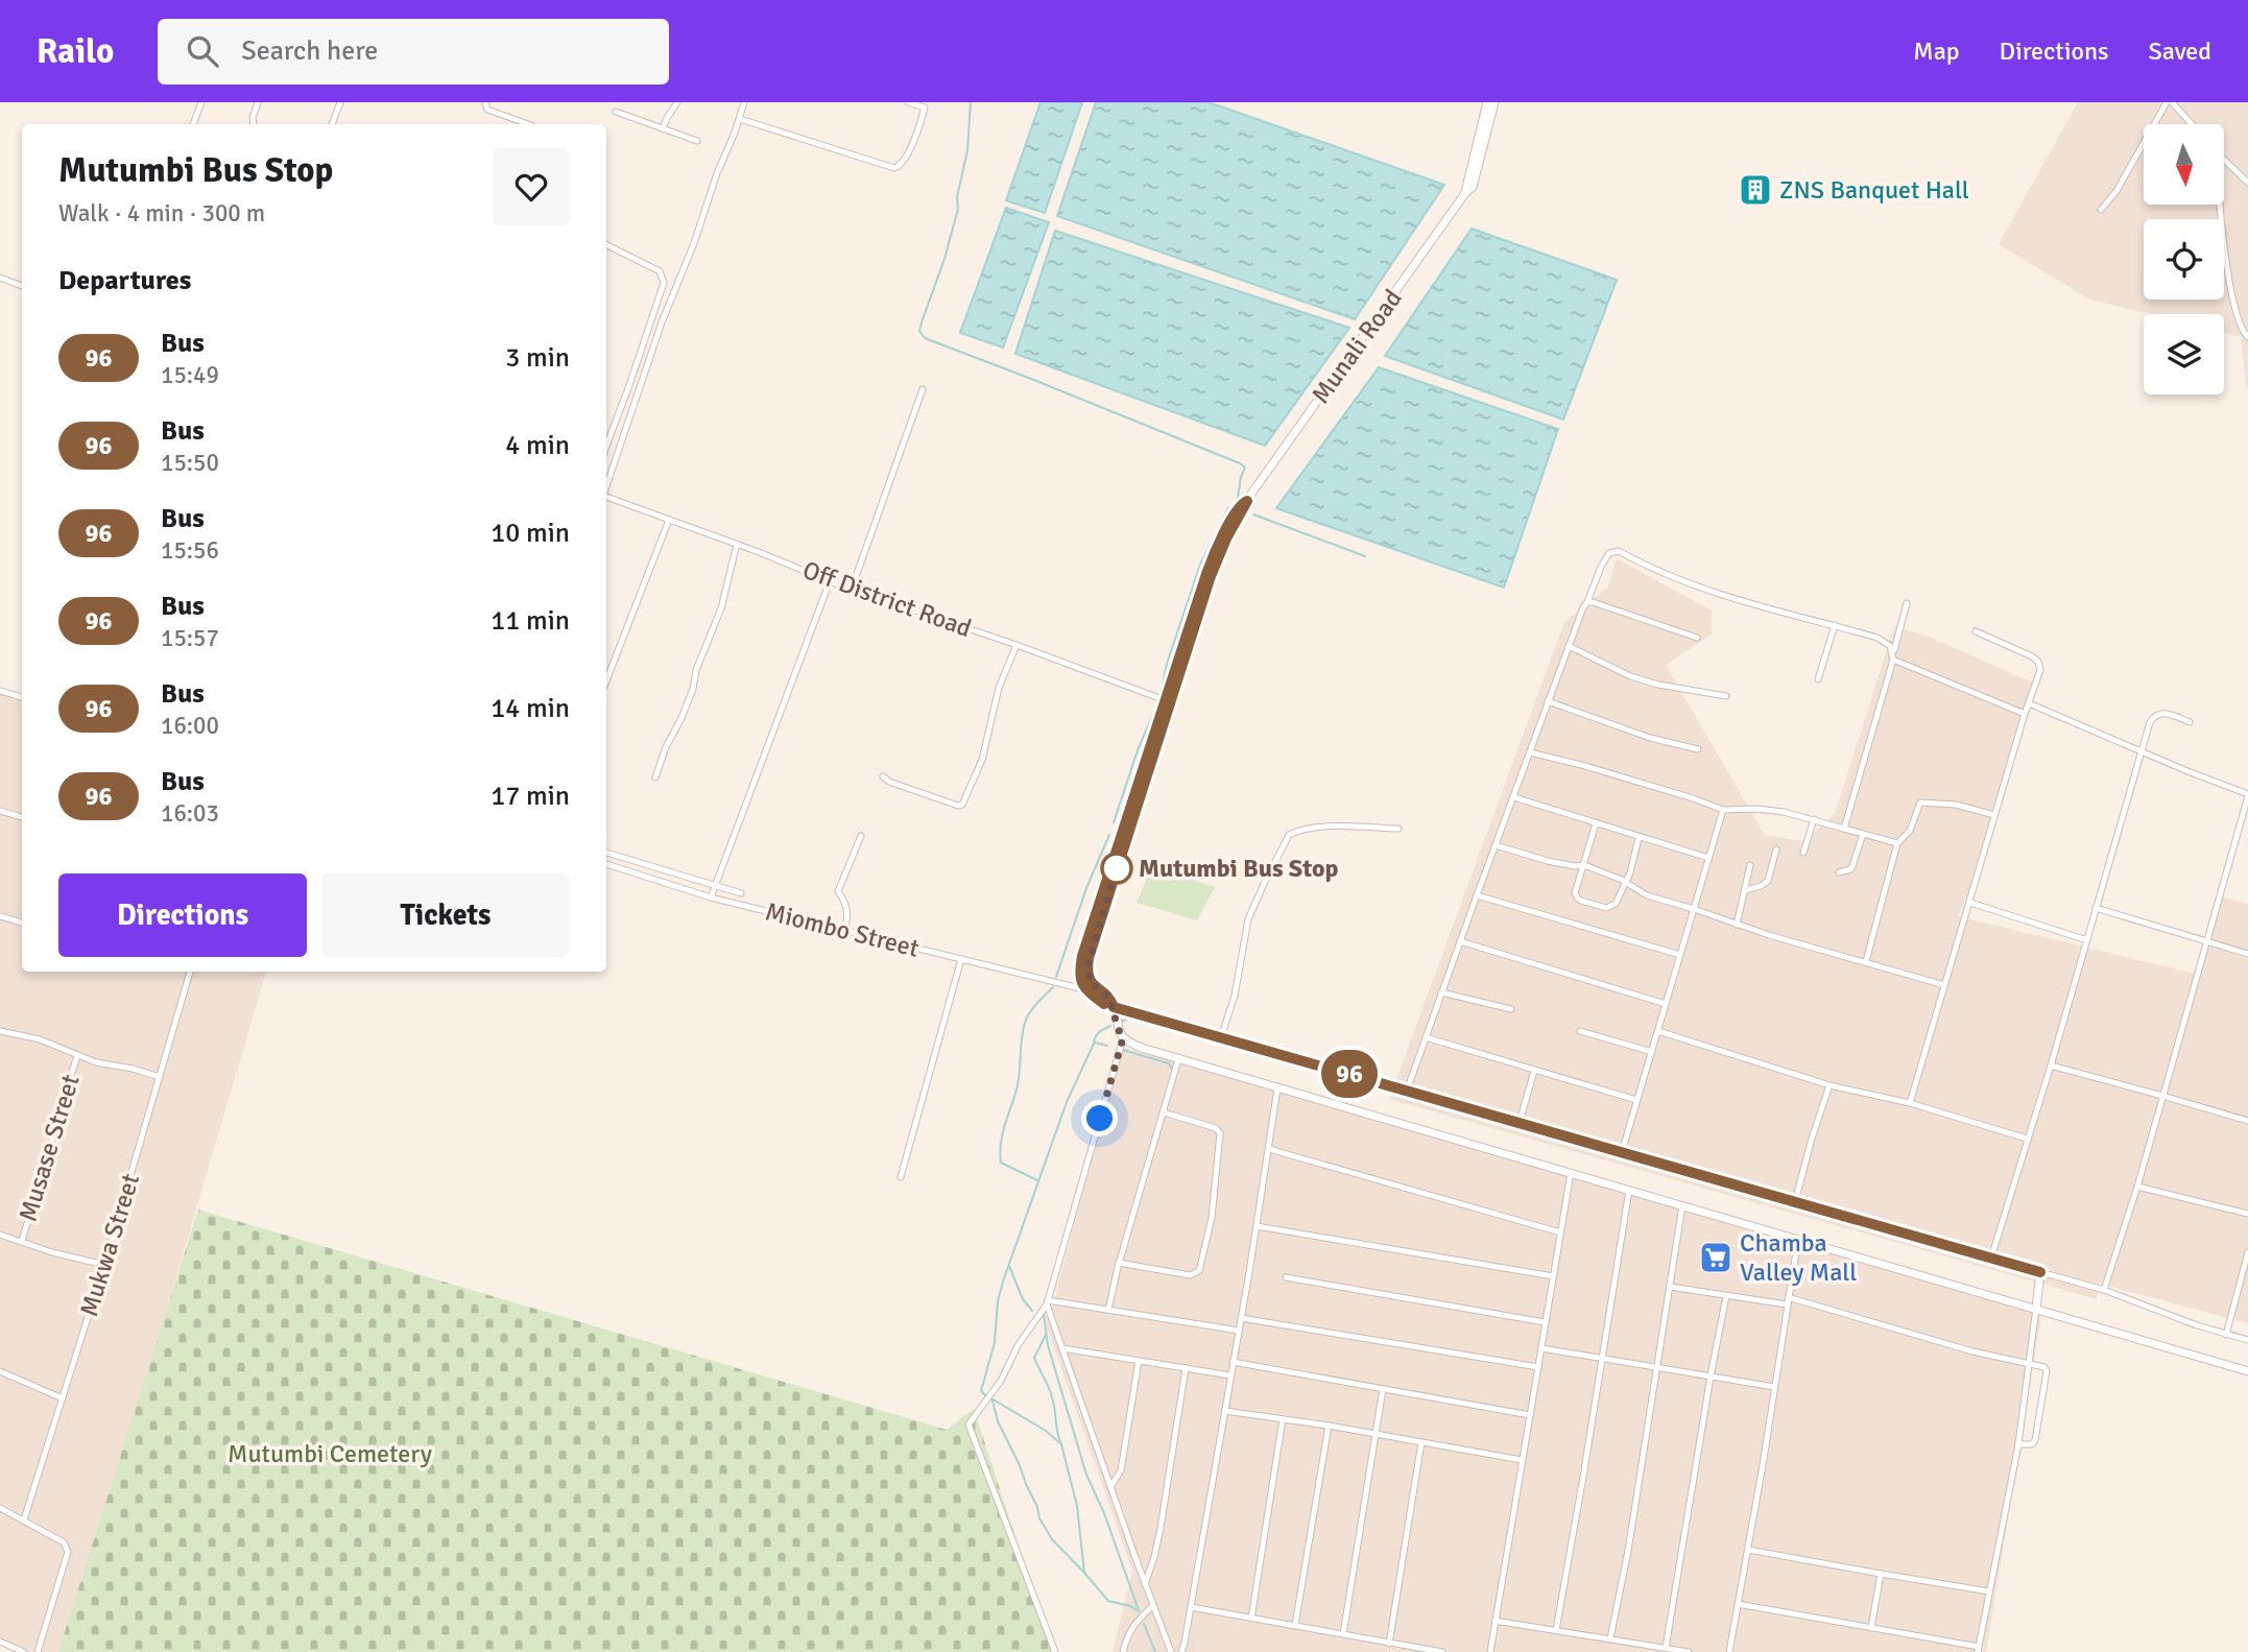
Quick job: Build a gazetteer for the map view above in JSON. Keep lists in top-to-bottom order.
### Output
{
  "streets": {
    "main road": ["Munali Road"],
    "street": [
      "Off District Road",
      "Miombo Street",
      "Musase Street",
      "Mukwa Street"
    ]
  },
  "crossings": [
    ["Munali Road", "Off District Road"],
    ["Munali Road", "Miombo Street"]
  ],
  "parks": ["Mutumbi Cemetery"],
  "places": {
    "building": ["ZNS Banquet Hall"],
    "other": ["Mutumbi Bus Stop"],
    "supermarket": ["Chamba Valley Mall"]
  },
  "lines": ["bus line 96"],
  "north": "bottom",
  "page": {
    "header": "Railo",
    "search": "Search here",
    "nav": ["Map", "Directions", "Saved"],
    "on_map": "96",
    "heading": [
      ["Mutumbi Bus Stop", "Walk · 4 min · 300 m"],
      "Departures"
    ],
    "list": [
      {
        "mark": "96",
        "name": "Bus",
        "note": "15:49",
        "value": "3 min"
      },
      {
        "mark": "96",
        "name": "Bus",
        "note": "15:50",
        "value": "4 min"
      },
      {
        "mark": "96",
        "name": "Bus",
        "note": "15:56",
        "value": "10 min"
      },
      {
        "mark": "96",
        "name": "Bus",
        "note": "15:57",
        "value": "11 min"
      },
      {
        "mark": "96",
        "name": "Bus",
        "note": "16:00",
        "value": "14 min"
      },
      {
        "mark": "96",
        "name": "Bus",
        "note": "16:03",
        "value": "17 min"
      }
    ],
    "buttons": ["Directions", "Tickets"]
  }
}
